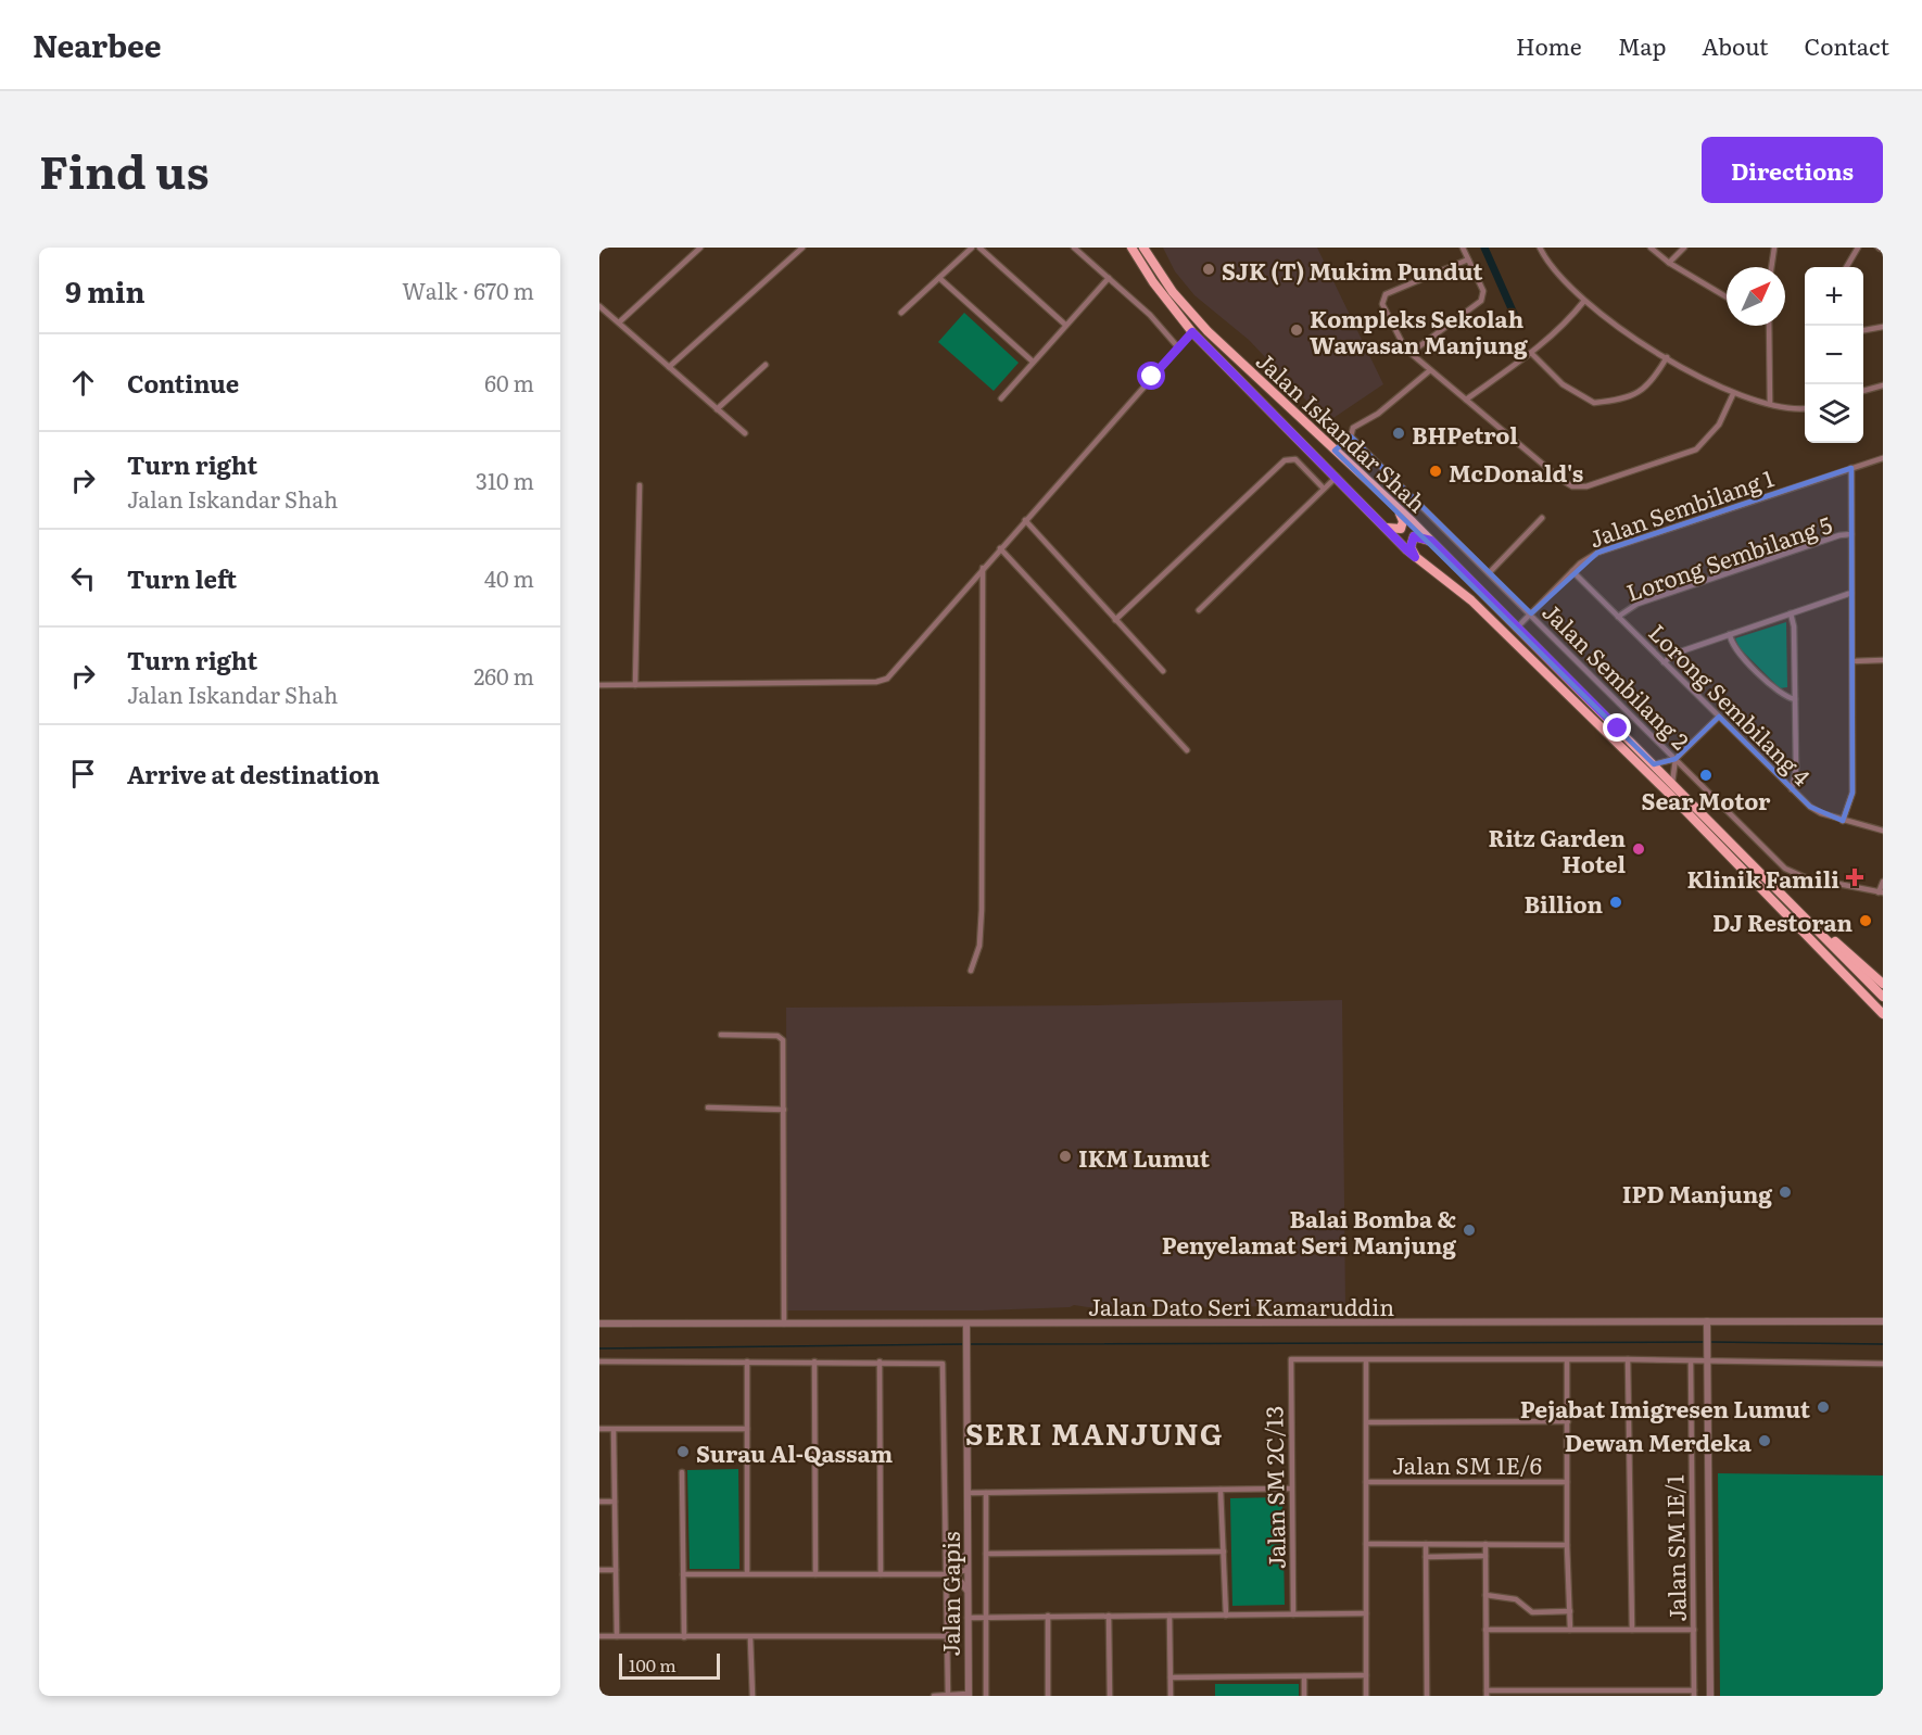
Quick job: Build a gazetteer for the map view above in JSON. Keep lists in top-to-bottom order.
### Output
{
  "streets": {
    "main road": ["Jalan Iskandar Shah"],
    "street": [
      "Jalan Sembilang 1",
      "Lorong Sembilang 5",
      "Jalan Sembilang 2",
      "Lorong Sembilang 4",
      "Jalan Dato Seri Kamaruddin",
      "Jalan SM 1E/6",
      "Jalan SM 2C/13",
      "Jalan SM 1E/1",
      "Jalan Gapis"
    ]
  },
  "crossings": [
    ["Jalan Iskandar Shah", "Jalan Sembilang 1"],
    ["Jalan Sembilang 1", "Jalan Sembilang 2"],
    ["Jalan Sembilang 1", "Lorong Sembilang 4"],
    ["Lorong Sembilang 5", "Lorong Sembilang 4"],
    ["Jalan Dato Seri Kamaruddin", "Jalan Gapis"]
  ],
  "districts": ["SERI MANJUNG"],
  "places": {
    "other": [
      "SJK (T) Mukim Pundut",
      "Kompleks Sekolah Wawasan Manjung",
      "BHPetrol",
      "McDonald's",
      "Sear Motor",
      "Ritz Garden Hotel",
      "Billion",
      "DJ Restoran",
      "IKM Lumut",
      "IPD Manjung",
      "Balai Bomba & Penyelamat Seri Manjung",
      "Pejabat Imigresen Lumut",
      "Dewan Merdeka",
      "Surau Al-Qassam"
    ],
    "health": ["Klinik Famili"]
  },
  "scale_bar": "100 m",
  "north": "top right",
  "page": {
    "header": "Nearbee",
    "nav": [
      "Home",
      "Map",
      "About",
      "Contact"
    ],
    "title": "Find us",
    "buttons": "Directions",
    "heading": ["9 min", "Walk · 670 m"],
    "map_buttons": ["+", "−"],
    "list": [
      ["Continue", "60 m"],
      ["Turn right", "Jalan Iskandar Shah", "310 m"],
      ["Turn left", "40 m"],
      ["Turn right", "Jalan Iskandar Shah", "260 m"],
      "Arrive at destination"
    ],
    "scale": "100 m"
  }
}
